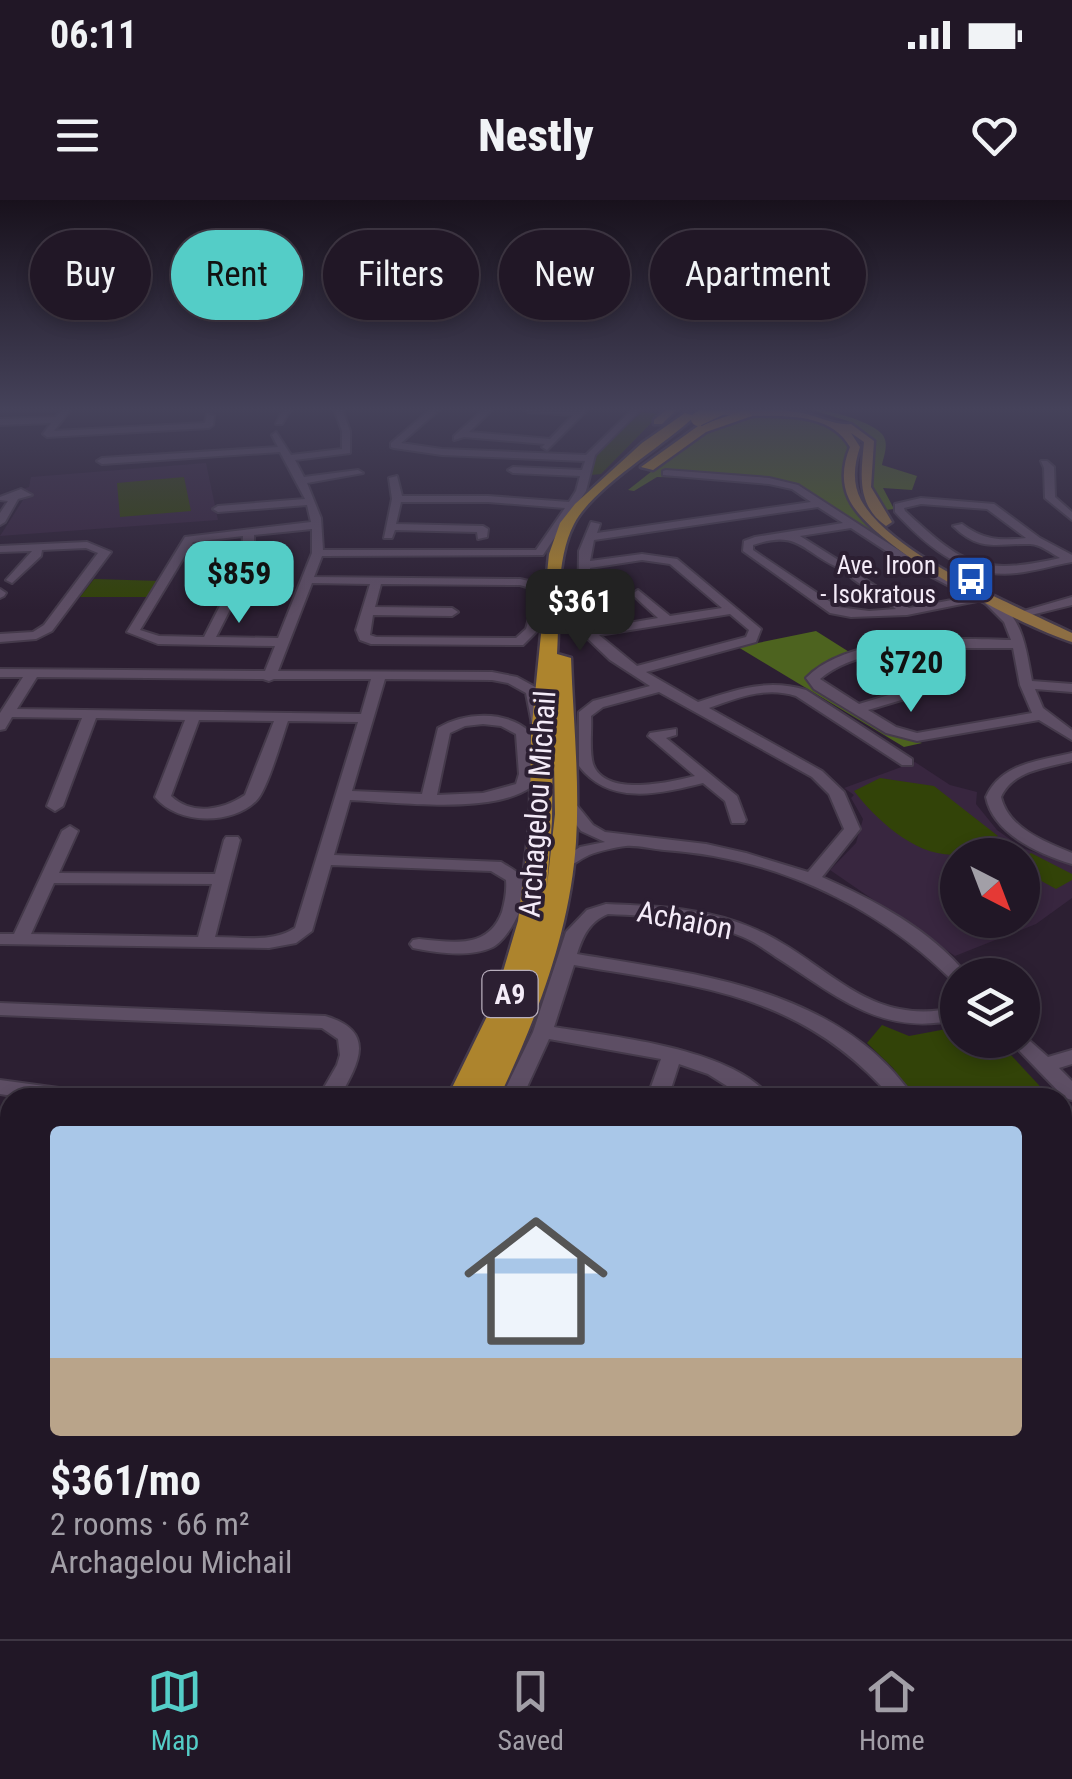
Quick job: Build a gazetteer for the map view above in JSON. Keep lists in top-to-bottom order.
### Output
{
  "streets": {
    "highway": ["Archagelou Michail", "A9"],
    "street": ["Achaion"]
  },
  "places": {
    "bus stop": ["Ave. Iroon - Isokratous"]
  },
  "north": "bottom right",
  "page": {
    "status": "06:11",
    "header": "Nestly",
    "chip": [
      "Buy",
      "Rent",
      "Filters",
      "New",
      "Apartment"
    ],
    "price": ["$859", "$361", "$720"],
    "list": [
      {
        "name": "$361/mo",
        "note": "2 rooms · 66 m² · Archagelou Michail"
      }
    ],
    "tabs": ["Map", "Saved", "Home"]
  }
}
